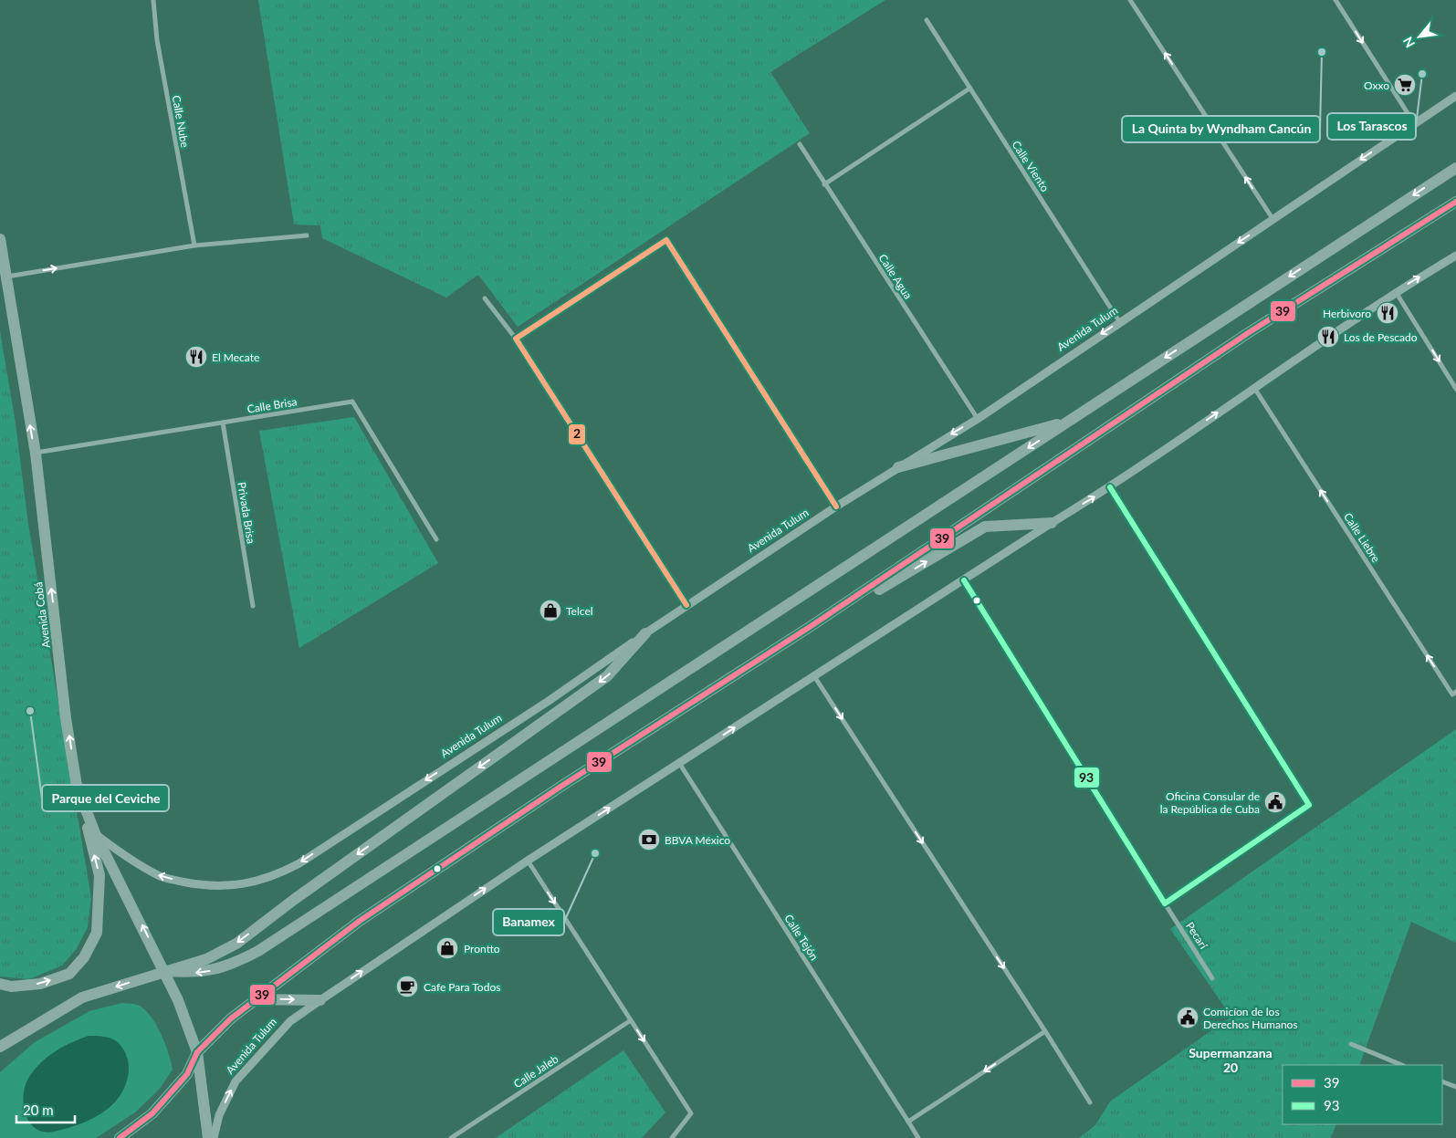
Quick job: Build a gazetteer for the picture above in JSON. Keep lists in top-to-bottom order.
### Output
{
  "streets": {
    "main road": ["Avenida Cobá"],
    "street": [
      "Calle Nube",
      "Calle Viento",
      "Calle Agua",
      "Avenida Tulum",
      "Calle Brisa",
      "Privada Brisa",
      "Calle Liebre",
      "Pecarí",
      "Calle Tejón",
      "Calle Jaleb"
    ]
  },
  "crossings": [
    ["Calle Viento", "Avenida Tulum"],
    ["Calle Agua", "Avenida Tulum"],
    ["Avenida Tulum", "Calle Liebre"],
    ["Avenida Tulum", "Avenida Cobá"],
    ["Avenida Tulum", "Pecarí"],
    ["Avenida Tulum", "Calle Tejón"],
    ["Calle Brisa", "Privada Brisa"],
    ["Calle Brisa", "Avenida Cobá"]
  ],
  "one_way": ["Calle Liebre", "Avenida Cobá"],
  "districts": ["Supermanzana 20"],
  "places": {
    "other": [
      "La Quinta by Wyndham Cancún",
      "Los Tarascos",
      "Parque del Ceviche",
      "Banamex"
    ],
    "supermarket": ["Oxxo"],
    "restaurant": ["Herbivoro", "Los de Pescado", "El Mecate"],
    "shop": ["Telcel", "Prontto"],
    "public building": ["Oficina Consular de la República de Cuba", "Comicíon de los Derechos Humanos"],
    "bank": ["BBVA México"],
    "cafe": ["Cafe Para Todos"]
  },
  "lines": ["transit line 39", "transit line 2", "transit line 93"],
  "legend": ["39", "93"],
  "scale_bar": "20 m",
  "north": "bottom left"
}
